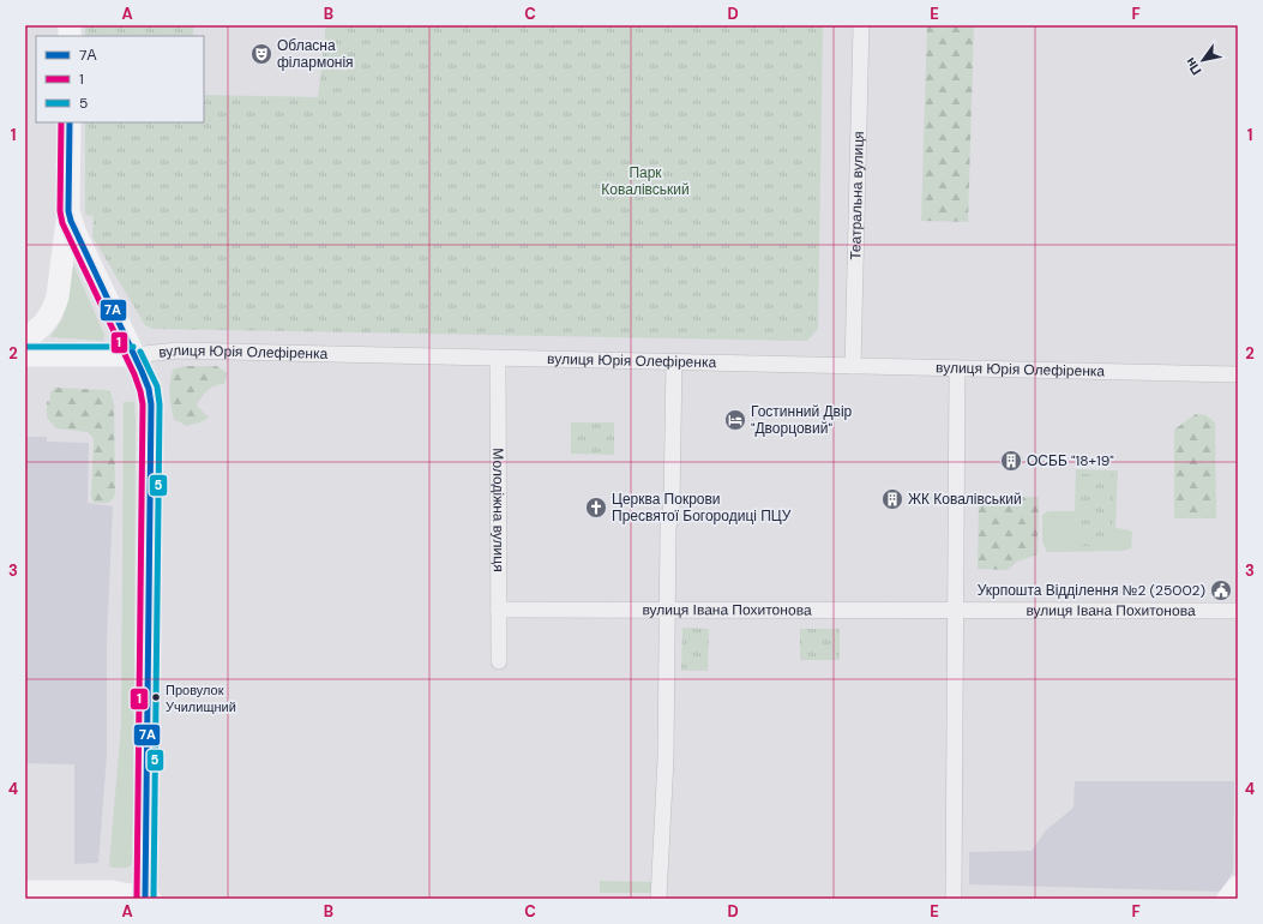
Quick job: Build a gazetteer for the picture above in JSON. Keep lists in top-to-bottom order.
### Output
{
  "streets": {
    "main road": ["вулиця Юрія Олефіренка"],
    "street": ["Театральна вулиця", "Молодіжна вулиця", "вулиця Івана Похитонова"]
  },
  "crossings": [
    ["Театральна вулиця", "вулиця Юрія Олефіренка"],
    ["вулиця Юрія Олефіренка", "Молодіжна вулиця"],
    ["Молодіжна вулиця", "вулиця Івана Похитонова"]
  ],
  "parks": ["Парк Ковалівський"],
  "places": {
    "theatre": ["Обласна філармонія"],
    "hotel": ["Гостинний Двір \"Дворцовий\""],
    "building": ["ОСББ \"18+19\"", "ЖК Ковалівський"],
    "church": ["Церква Покрови Пресвятої Богородиці ПЦУ"],
    "public building": ["Укрпошта Відділення №2 (25002)"],
    "other": ["Провулок Училищний"]
  },
  "lines": ["transit line 7А", "transit line 1", "transit line 5"],
  "legend": ["7А", "1", "5"],
  "north": "bottom left",
  "grid": {
    "columns": [
      "A",
      "B",
      "C",
      "D",
      "E",
      "F"
    ],
    "rows": [
      "1",
      "2",
      "3",
      "4"
    ]
  }
}
